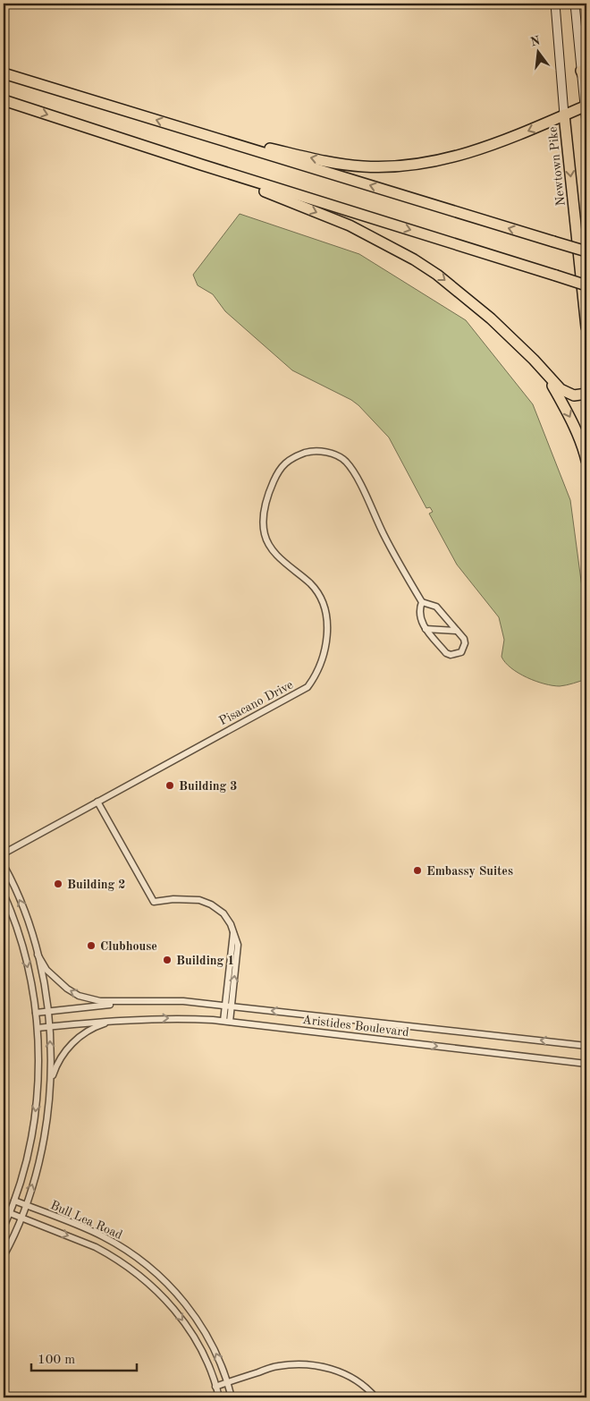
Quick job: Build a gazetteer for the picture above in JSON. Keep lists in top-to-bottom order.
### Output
{
  "streets": {
    "highway": ["Newtown Pike"],
    "street": ["Pisacano Drive", "Aristides Boulevard", "Bull Lea Road"]
  },
  "one_way": ["Newtown Pike"],
  "places": [
    "Building 3",
    "Embassy Suites",
    "Building 2",
    "Clubhouse",
    "Building 1"
  ],
  "scale_bar": "100 m",
  "north": "top"
}
